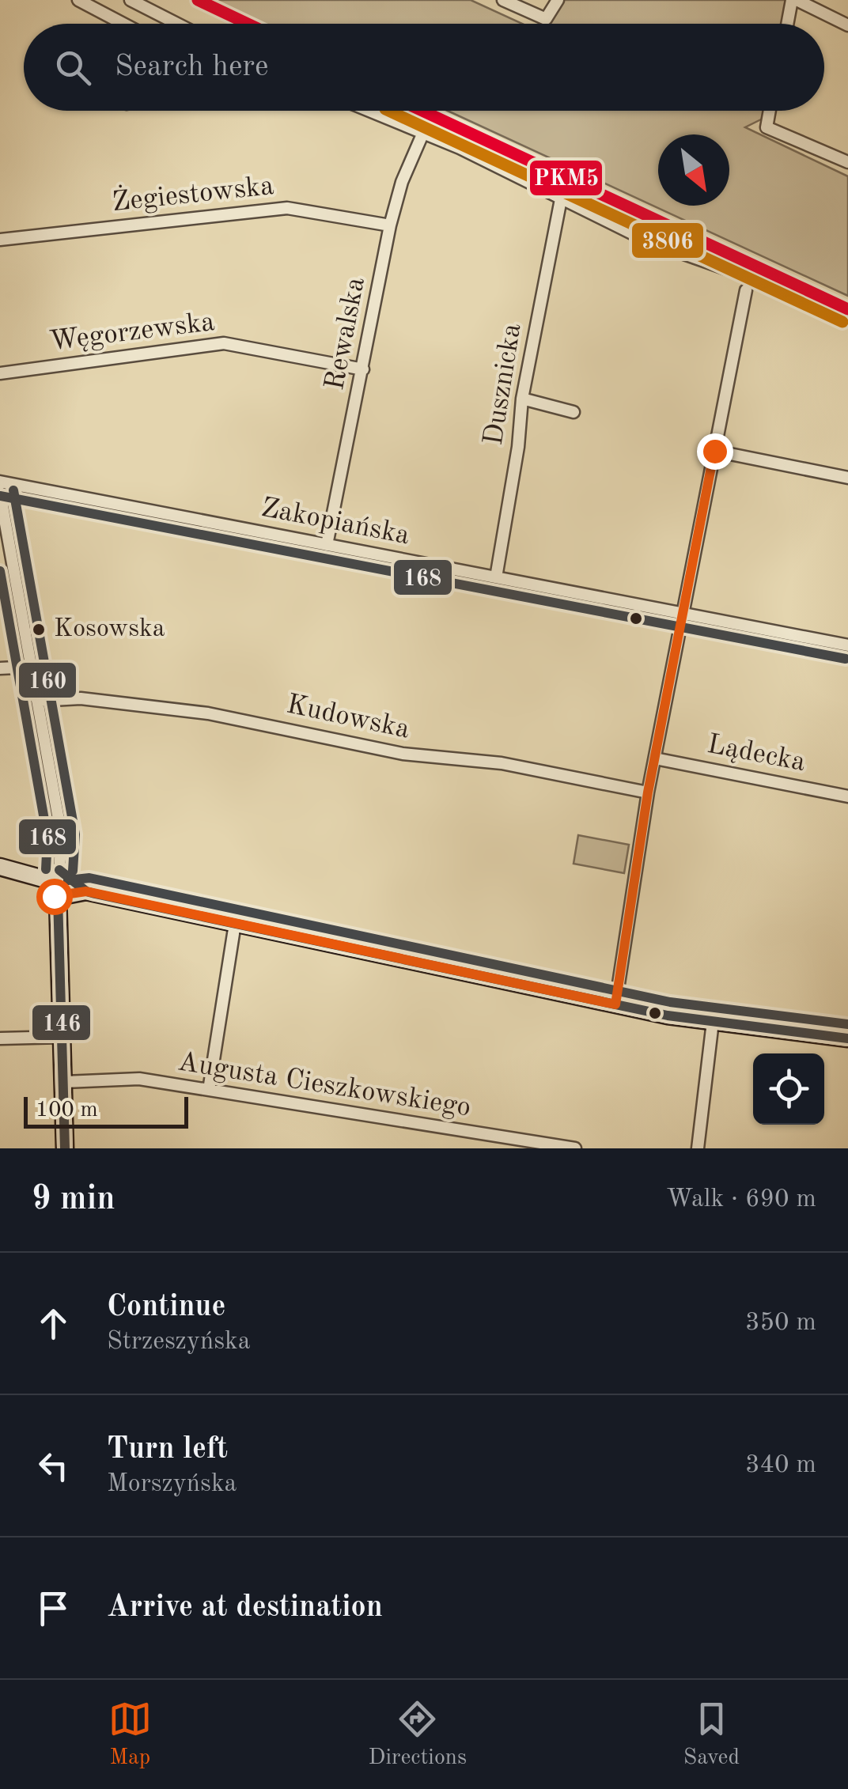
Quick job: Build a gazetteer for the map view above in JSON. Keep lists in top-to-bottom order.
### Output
{
  "streets": {
    "street": [
      "Żegiestowska",
      "Węgorzewska",
      "Rewalska",
      "Dusznicka",
      "Zakopiańska",
      "Kudowska",
      "Lądecka",
      "Augusta Cieszkowskiego"
    ]
  },
  "crossings": [
    ["Żegiestowska", "Rewalska"],
    ["Węgorzewska", "Rewalska"],
    ["Rewalska", "Zakopiańska"],
    ["Dusznicka", "Zakopiańska"]
  ],
  "places": ["Kosowska"],
  "lines": [
    "transit line PKM5",
    "transit line 3806",
    "transit line 160",
    "transit line 168",
    "transit line 146"
  ],
  "scale_bar": "100 m",
  "north": "bottom right",
  "page": {
    "search": "Search here",
    "scale": "100 m",
    "heading": ["9 min", "Walk · 690 m"],
    "list": [
      ["Continue", "Strzeszyńska", "350 m"],
      ["Turn left", "Morszyńska", "340 m"],
      "Arrive at destination"
    ],
    "nav": ["Map", "Directions", "Saved"]
  }
}
